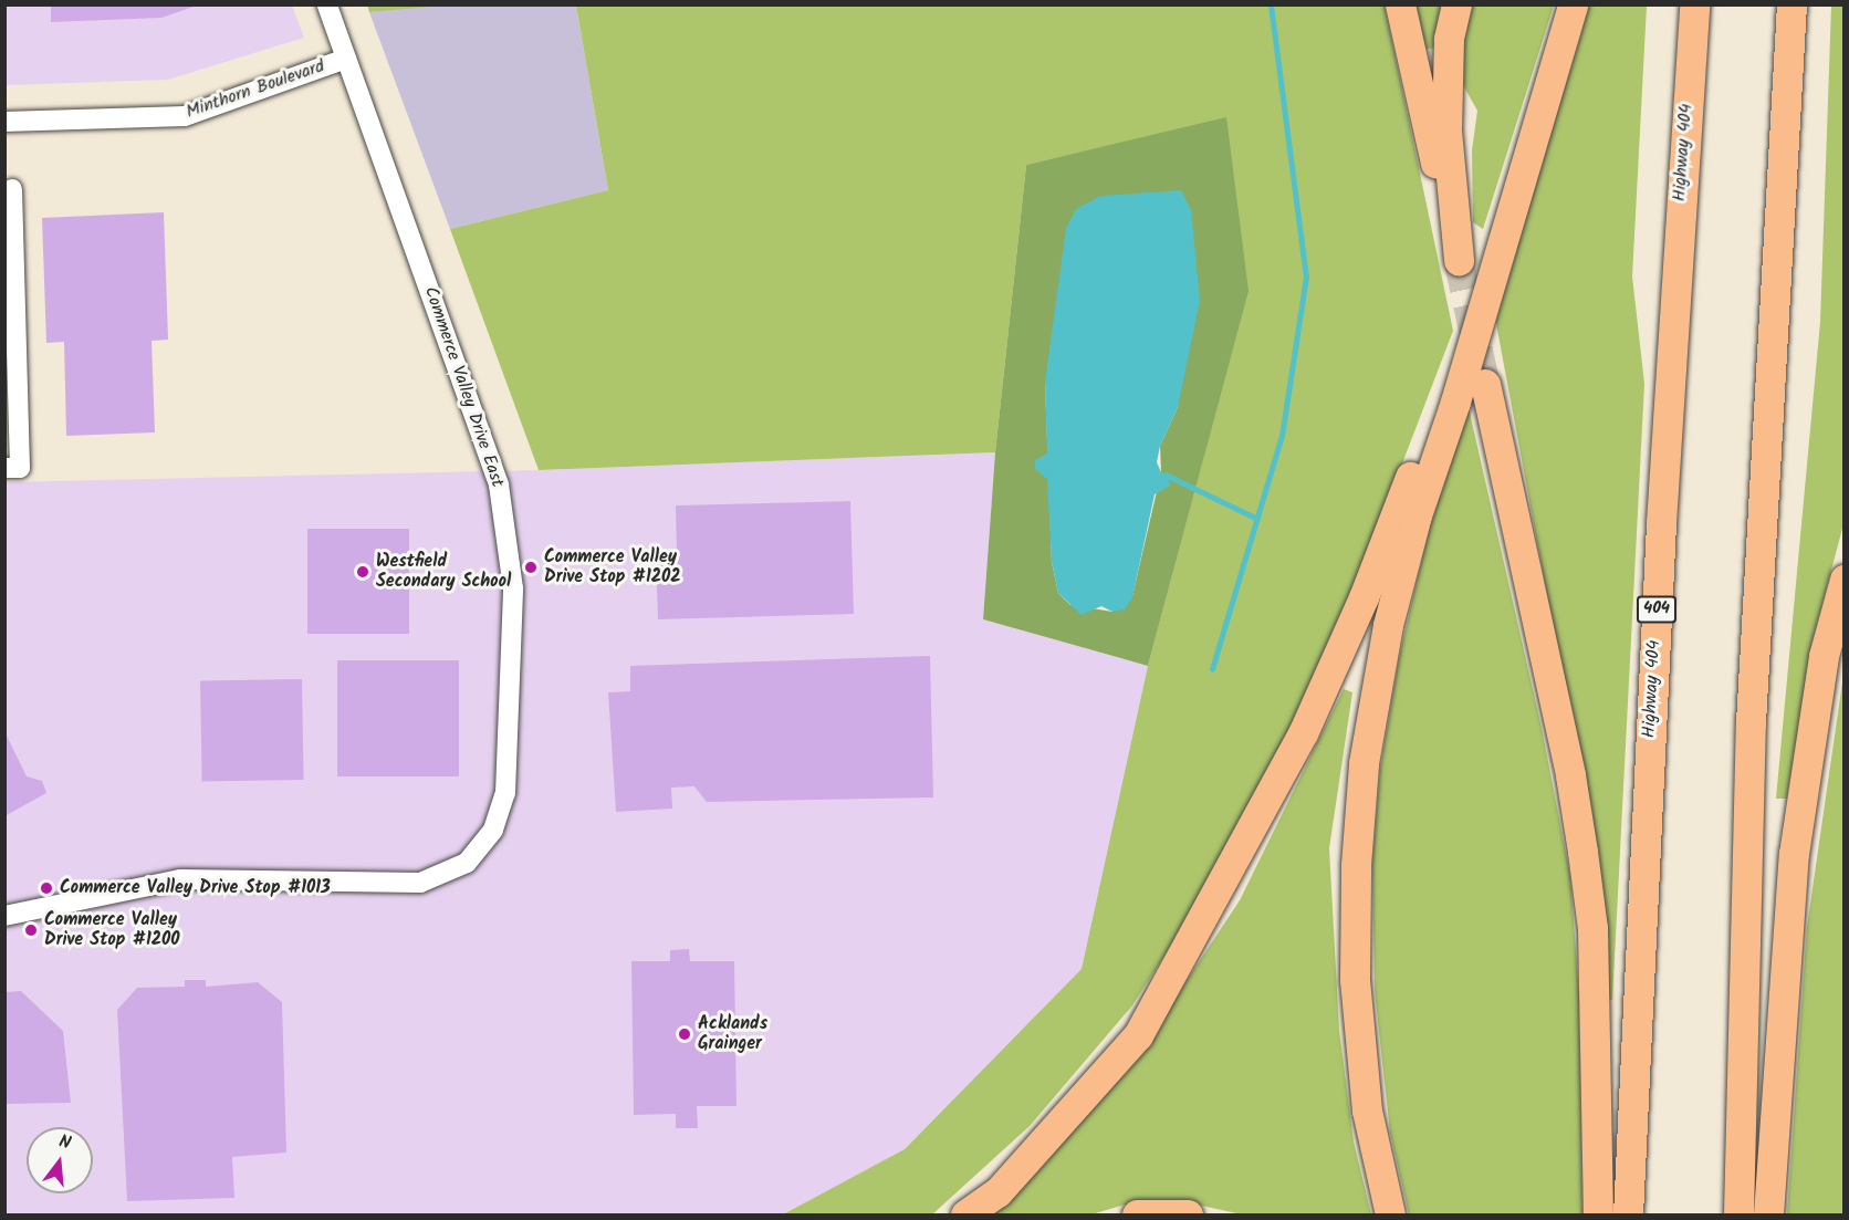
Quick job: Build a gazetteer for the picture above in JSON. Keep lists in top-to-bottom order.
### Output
{
  "streets": {
    "highway": ["Highway 404", "404"],
    "street": ["Minthorn Boulevard", "Commerce Valley Drive East"]
  },
  "crossings": [
    ["Minthorn Boulevard", "Commerce Valley Drive East"]
  ],
  "places": [
    "Commerce Valley Drive Stop #1202",
    "Westfield Secondary School",
    "Commerce Valley Drive Stop #1013",
    "Commerce Valley Drive Stop #1200",
    "Acklands Grainger"
  ],
  "north": "top"
}
